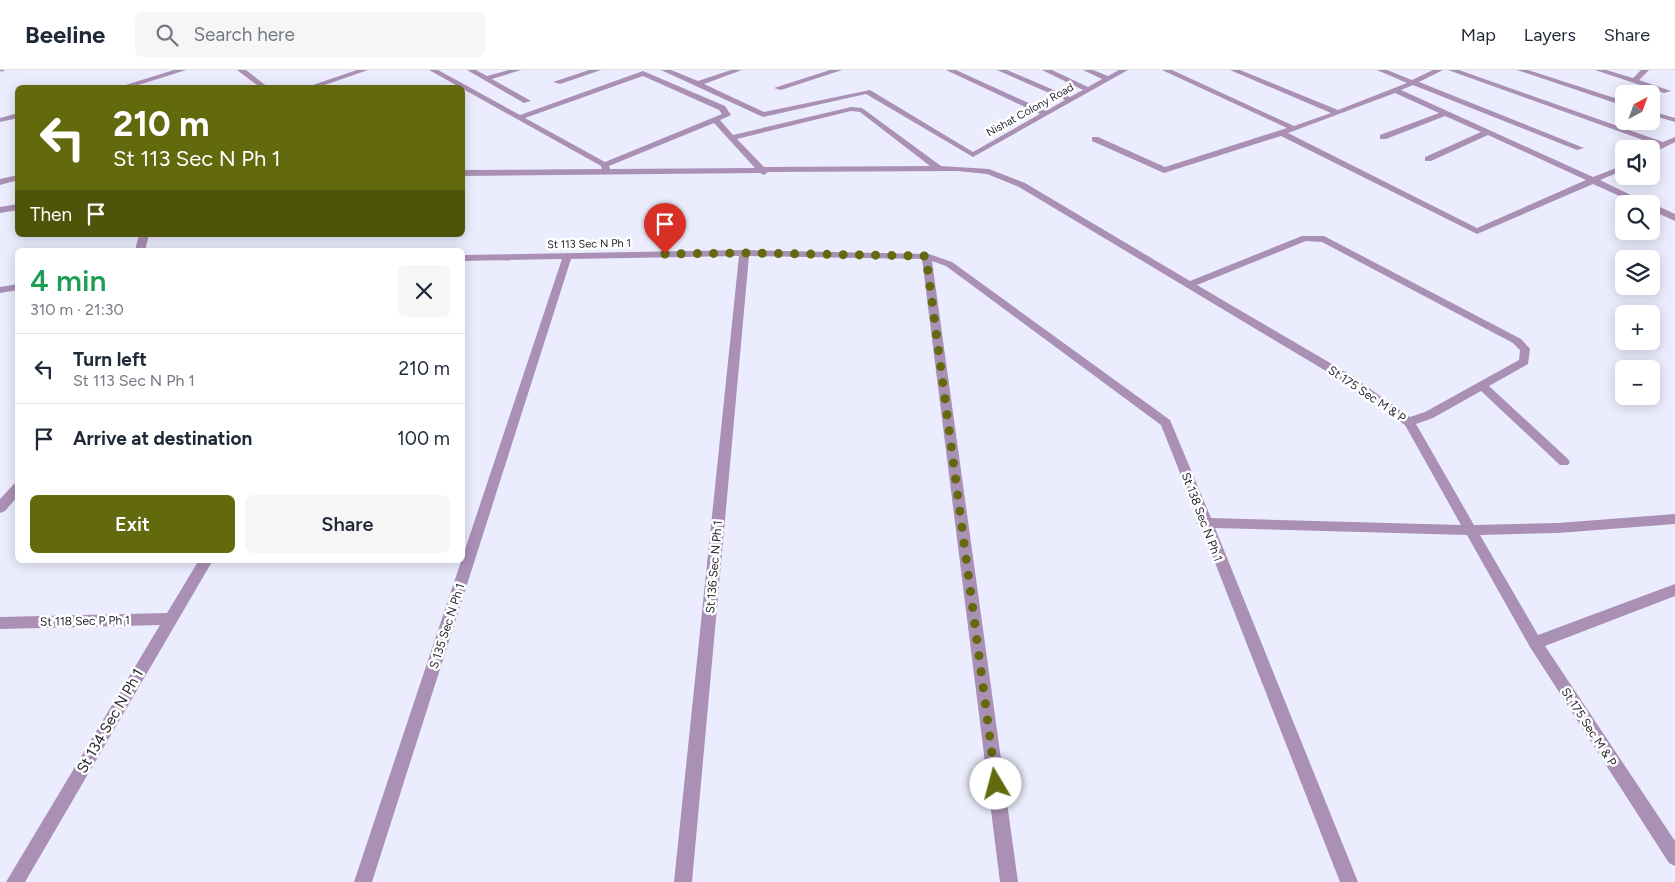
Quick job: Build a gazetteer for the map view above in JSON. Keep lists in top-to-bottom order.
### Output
{
  "streets": {
    "street": [
      "Nishat Colony Road",
      "St 113 Sec N Ph 1",
      "St 175 Sec M & P",
      "St 138 Sec N Ph 1",
      "St 136 Sec N Ph 1",
      "St 118 Sec P Ph 1",
      "S 135 Sec N Ph 1",
      "St 134 Sec N Ph 1"
    ]
  },
  "crossings": [
    ["St 113 Sec N Ph 1", "St 138 Sec N Ph 1"],
    ["St 113 Sec N Ph 1", "St 136 Sec N Ph 1"],
    ["St 113 Sec N Ph 1", "S 135 Sec N Ph 1"],
    ["St 118 Sec P Ph 1", "St 134 Sec N Ph 1"]
  ],
  "north": "top right",
  "page": {
    "header": "Beeline",
    "search": "Search here",
    "nav": ["Map", "Layers", "Share"],
    "map_buttons": ["+", "−"],
    "turn": ["210 m", "St 113 Sec N Ph 1"],
    "then": "Then",
    "heading": ["4 min", "310 m · 21:30"],
    "list": [
      {
        "name": "Turn left",
        "note": "St 113 Sec N Ph 1",
        "value": "210 m"
      },
      {
        "name": "Arrive at destination",
        "value": "100 m"
      }
    ],
    "buttons": ["Exit", "Share"]
  }
}
